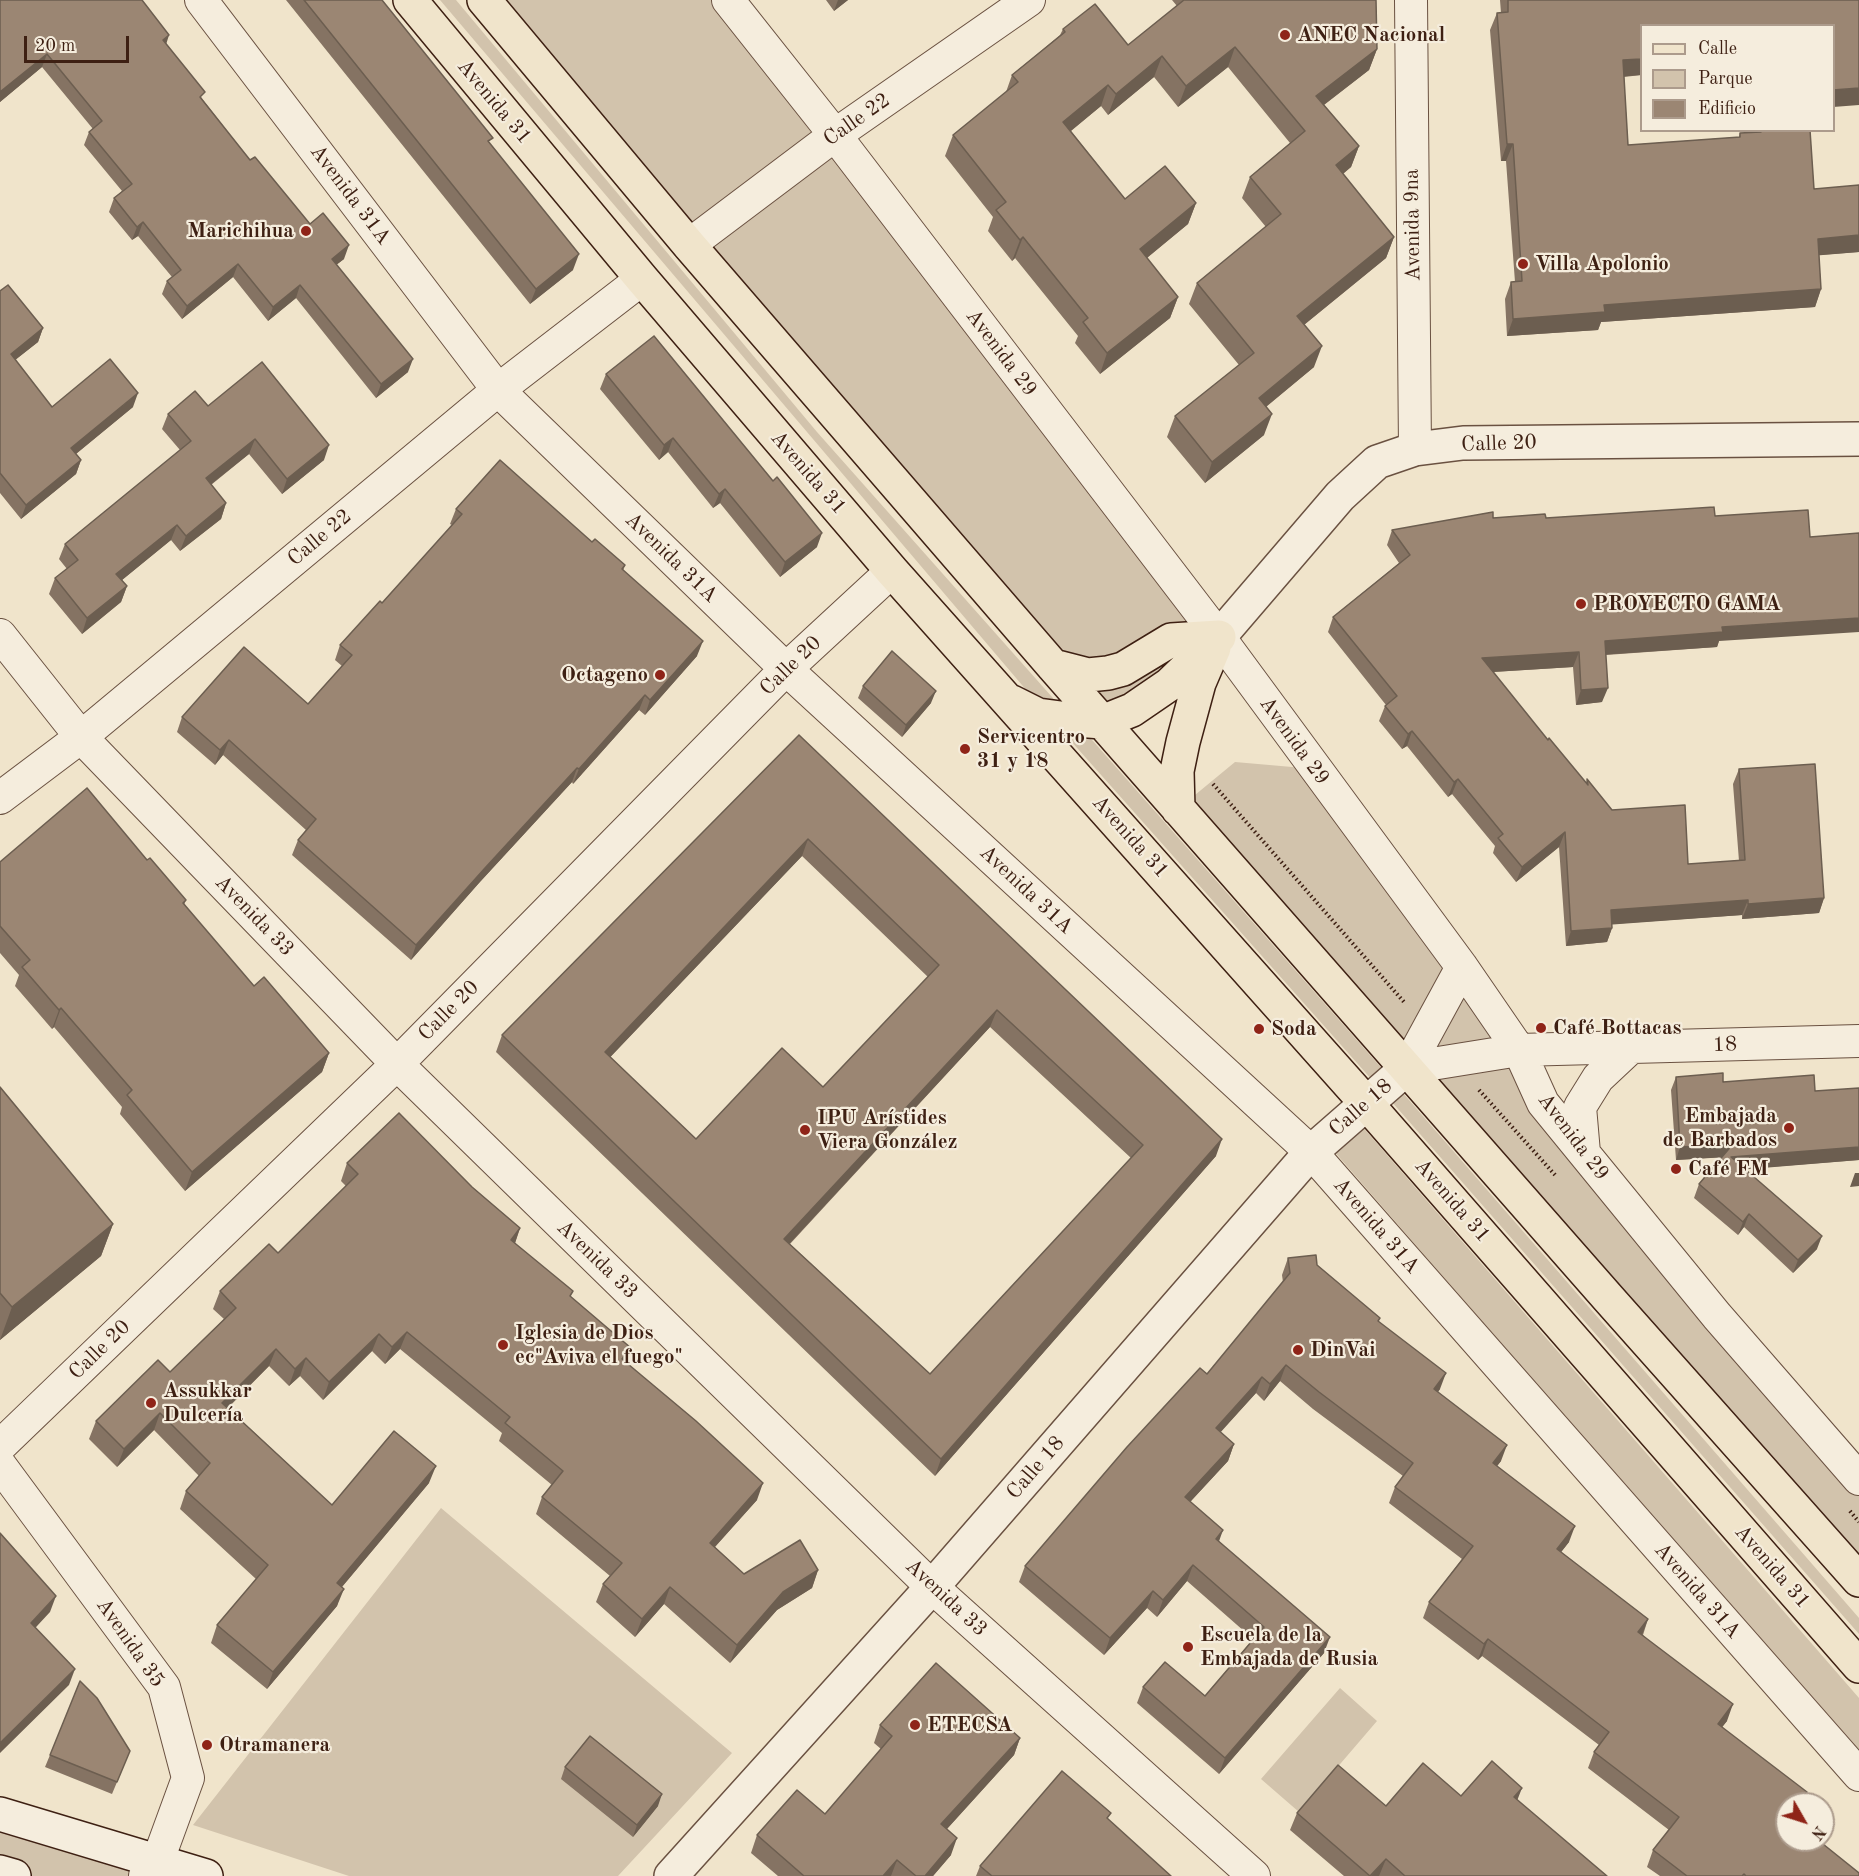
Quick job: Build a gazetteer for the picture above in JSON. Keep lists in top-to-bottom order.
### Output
{
  "streets": {
    "main road": ["Avenida 31"],
    "street": [
      "Calle 22",
      "Avenida 31A",
      "Avenida 9na",
      "Avenida 29",
      "Calle 20",
      "Avenida 33",
      "18",
      "Calle 18",
      "Avenida 35"
    ]
  },
  "crossings": [
    ["Avenida 31", "Calle 22"],
    ["Avenida 31", "Calle 20"],
    ["Avenida 31", "Calle 18"],
    ["Calle 22", "Avenida 31A"],
    ["Calle 22", "Avenida 29"],
    ["Calle 22", "Avenida 33"],
    ["Avenida 31A", "Calle 20"],
    ["Avenida 31A", "Calle 18"],
    ["Avenida 9na", "Calle 20"],
    ["Avenida 29", "Calle 20"],
    ["Avenida 29", "18"],
    ["Avenida 29", "Calle 18"],
    ["Calle 20", "Avenida 33"],
    ["Avenida 33", "Calle 18"],
    ["18", "Calle 18"]
  ],
  "places": [
    "ANEC Nacional",
    "Marichihua",
    "Villa Apolonio",
    "PROYECTO GAMA",
    "Octageno",
    "Servicentro 31 y 18",
    "Café Bottacas",
    "Soda",
    "Embajada de Barbados",
    "IPU Arístides Viera González",
    "Café FM",
    "Iglesia de Dios ec\"Aviva el fuego\"",
    "DinVai",
    "Assukkar Dulcería",
    "Escuela de la Embajada de Rusia",
    "ETECSA",
    "Otramanera"
  ],
  "legend": ["Calle", "Parque", "Edificio"],
  "scale_bar": "20 m",
  "north": "bottom right"
}
